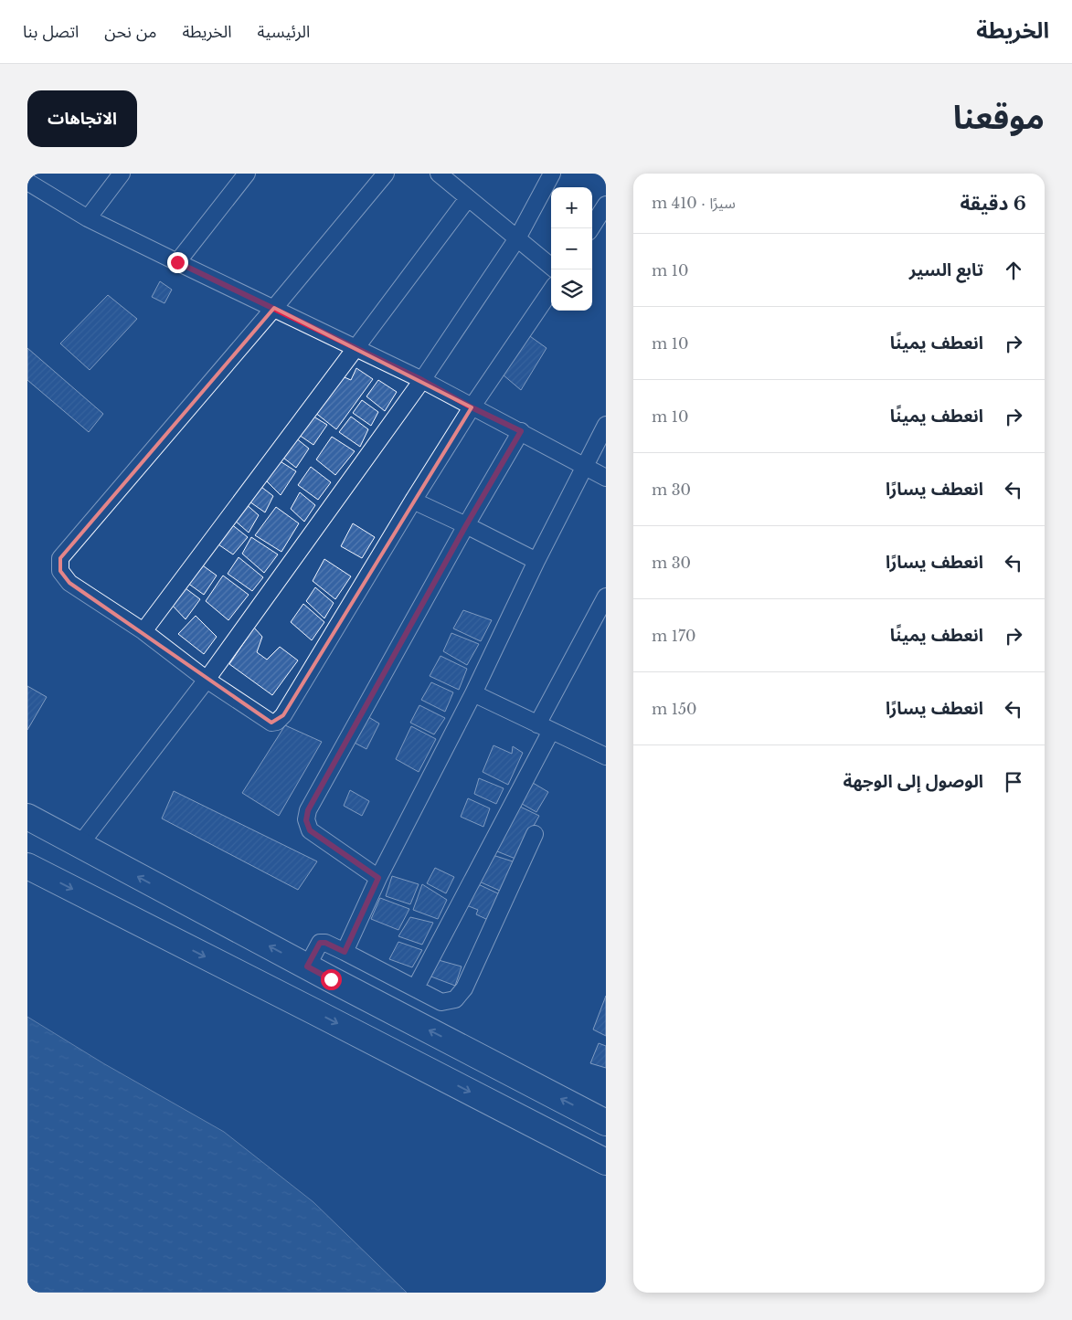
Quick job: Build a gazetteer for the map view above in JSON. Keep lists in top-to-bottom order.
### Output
{
  "page": {
    "header": "الخريطة",
    "nav": [
      "الرئيسية",
      "الخريطة",
      "من نحن",
      "اتصل بنا"
    ],
    "title": "موقعنا",
    "buttons": "الاتجاهات",
    "heading": ["6 دقيقة", "سيرًا · 410 m"],
    "map_buttons": ["+", "−"],
    "list": [
      ["تابع السير", "10 m"],
      ["انعطف يمينًا", "10 m"],
      ["انعطف يمينًا", "10 m"],
      ["انعطف يسارًا", "30 m"],
      ["انعطف يسارًا", "30 m"],
      ["انعطف يمينًا", "170 m"],
      ["انعطف يسارًا", "150 m"],
      "الوصول إلى الوجهة"
    ]
  }
}
